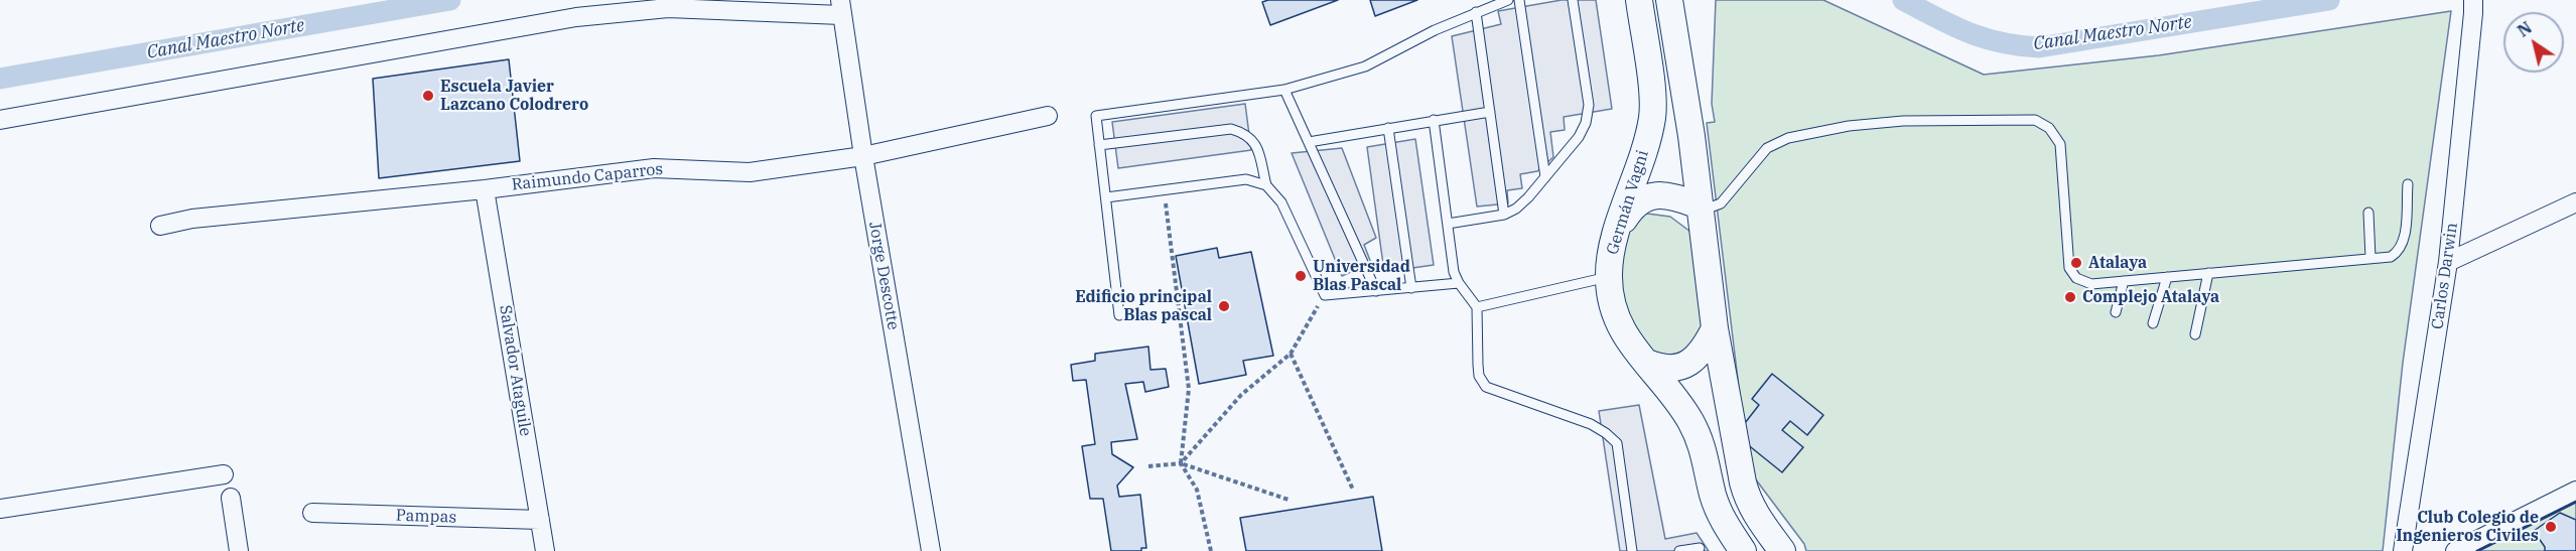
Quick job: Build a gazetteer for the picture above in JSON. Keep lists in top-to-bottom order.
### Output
{
  "streets": {
    "main road": ["Germán Vagni"],
    "street": [
      "Raimundo Caparros",
      "Jorge Descotte",
      "Carlos Darwin",
      "Salvador Ataguile",
      "Pampas"
    ]
  },
  "crossings": [
    ["Raimundo Caparros", "Jorge Descotte"],
    ["Raimundo Caparros", "Salvador Ataguile"],
    ["Salvador Ataguile", "Pampas"]
  ],
  "water": ["Canal Maestro Norte"],
  "places": [
    "Escuela Javier Lazcano Colodrero",
    "Atalaya",
    "Universidad Blas Pascal",
    "Complejo Atalaya",
    "Edificio principal Blas pascal",
    "Club Colegio de Ingenieros Civiles"
  ],
  "north": "top left"
}
